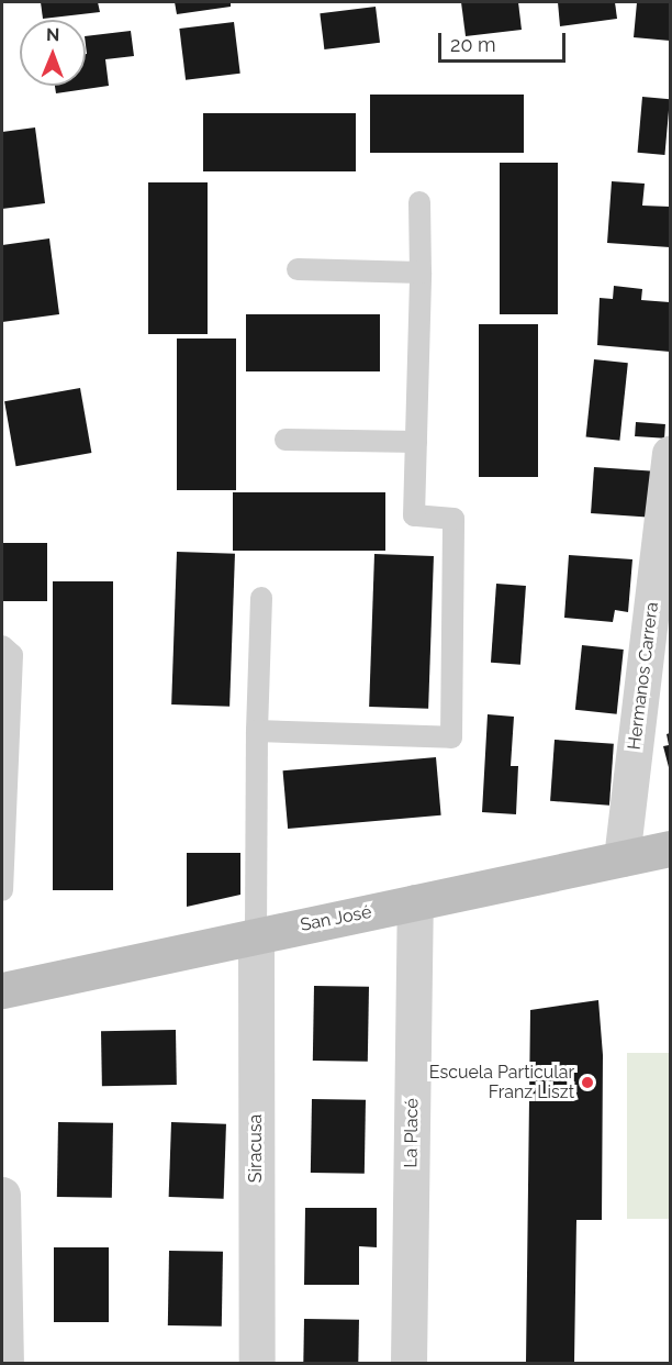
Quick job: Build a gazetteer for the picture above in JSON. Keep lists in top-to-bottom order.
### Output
{
  "streets": {
    "street": [
      "Hermanos Carrera",
      "San José",
      "La Placé",
      "Siracusa"
    ]
  },
  "crossings": [
    ["Hermanos Carrera", "San José"],
    ["San José", "La Placé"],
    ["San José", "Siracusa"]
  ],
  "places": ["Escuela Particular Franz Liszt"],
  "scale_bar": "20 m",
  "north": "top"
}
